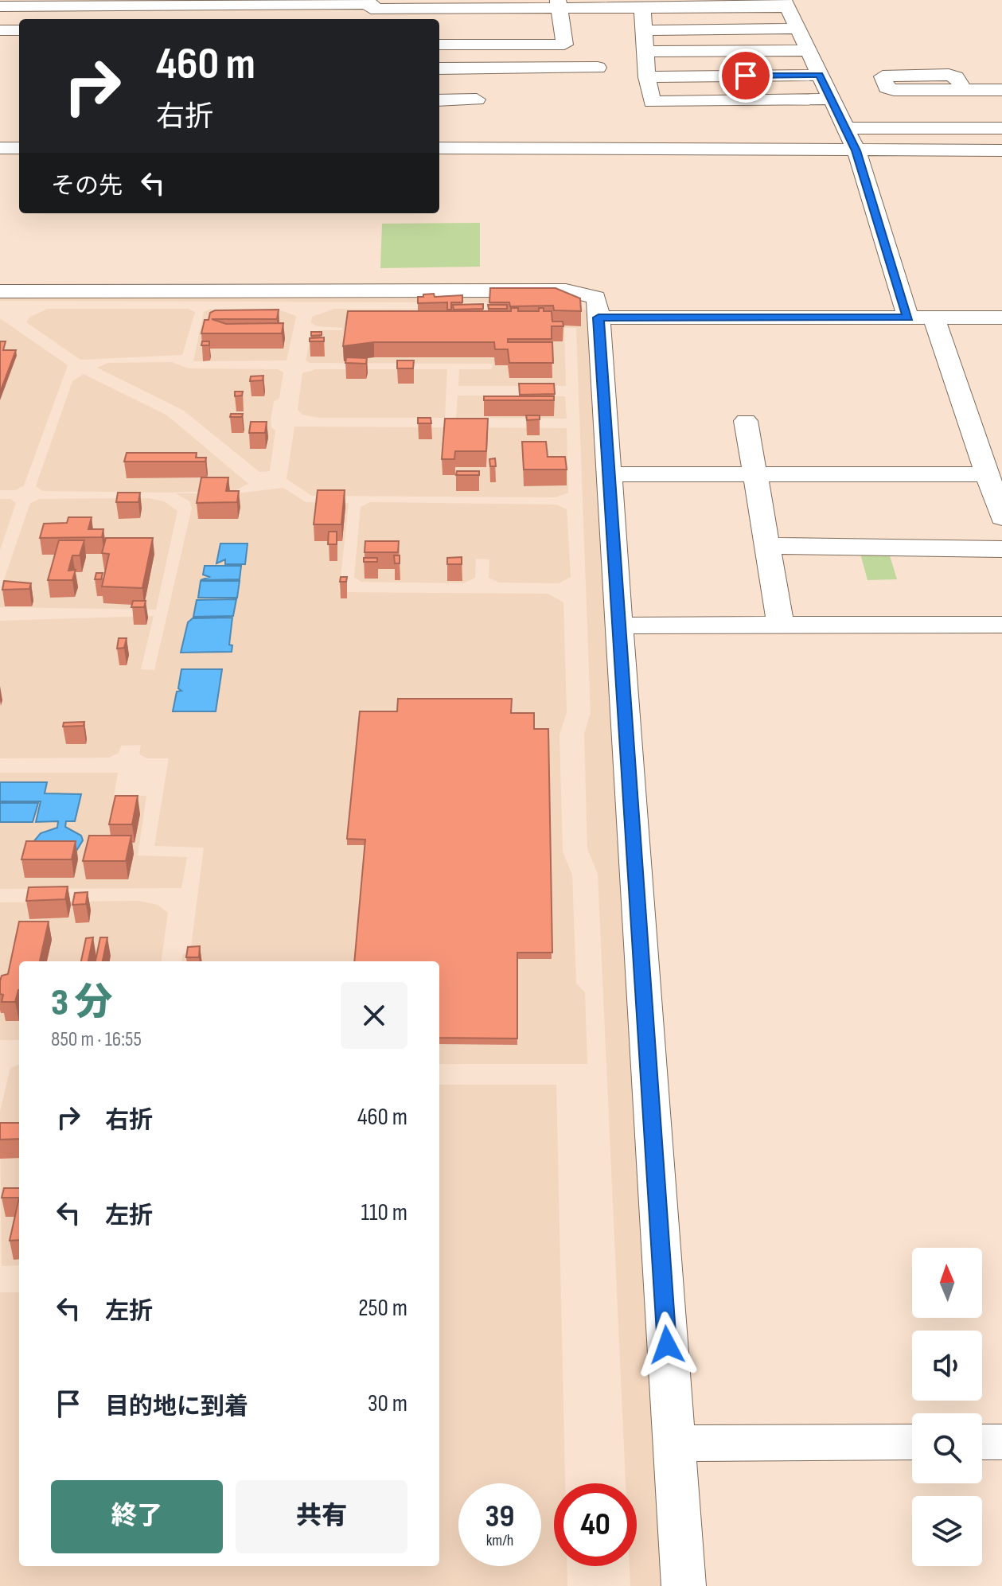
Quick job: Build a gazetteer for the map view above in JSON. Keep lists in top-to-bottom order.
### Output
{
  "north": "top",
  "page": {
    "turn": ["460 m", "右折"],
    "then": "その先",
    "heading": ["3 分", "850 m · 16:55"],
    "list": [
      {
        "name": "右折",
        "value": "460 m"
      },
      {
        "name": "左折",
        "value": "110 m"
      },
      {
        "name": "左折",
        "value": "250 m"
      },
      {
        "name": "目的地に到着",
        "value": "30 m"
      }
    ],
    "buttons": ["終了", "共有"],
    "speed": "39 km/h",
    "limit": "40"
  }
}
